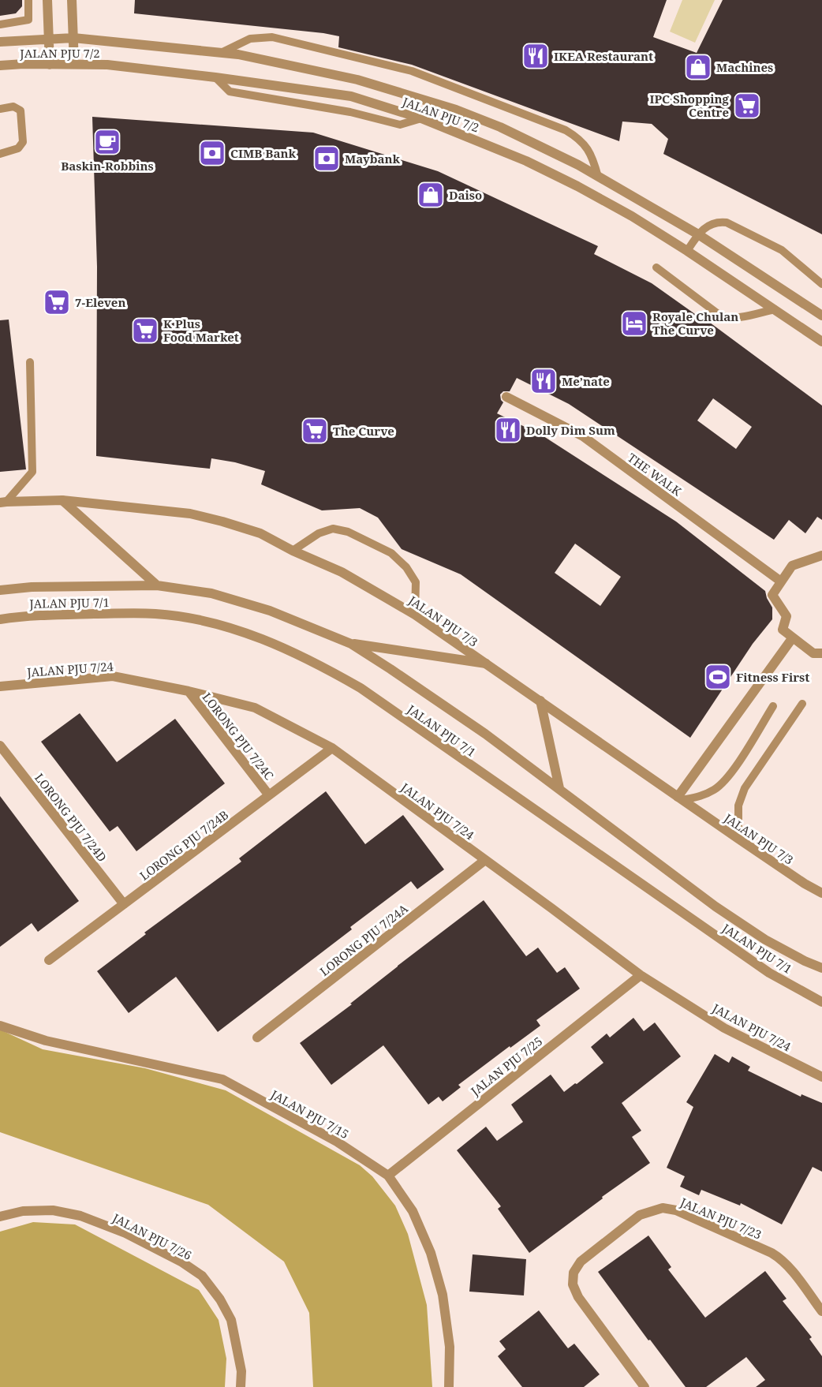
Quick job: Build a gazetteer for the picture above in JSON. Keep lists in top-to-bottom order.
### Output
{
  "streets": {
    "street": [
      "JALAN PJU 7/2",
      "THE WALK",
      "JALAN PJU 7/1",
      "JALAN PJU 7/3",
      "JALAN PJU 7/24",
      "LORONG PJU 7/24C",
      "LORONG PJU 7/24D",
      "LORONG PJU 7/24B",
      "LORONG PJU 7/24A",
      "JALAN PJU 7/25",
      "JALAN PJU 7/15",
      "JALAN PJU 7/23",
      "JALAN PJU 7/26"
    ]
  },
  "crossings": [
    ["JALAN PJU 7/24", "LORONG PJU 7/24C"],
    ["JALAN PJU 7/24", "LORONG PJU 7/24B"],
    ["JALAN PJU 7/24", "LORONG PJU 7/24A"],
    ["JALAN PJU 7/24", "JALAN PJU 7/25"],
    ["LORONG PJU 7/24C", "LORONG PJU 7/24B"],
    ["LORONG PJU 7/24D", "LORONG PJU 7/24B"],
    ["JALAN PJU 7/25", "JALAN PJU 7/15"]
  ],
  "places": {
    "restaurant": ["IKEA Restaurant", "Me’nate", "Dolly Dim Sum"],
    "shop": ["Machines", "Daiso"],
    "supermarket": [
      "IPC Shopping Centre",
      "7-Eleven",
      "K Plus Food Market",
      "The Curve"
    ],
    "cafe": ["Baskin-Robbins"],
    "bank": ["CIMB Bank", "Maybank"],
    "hotel": ["Royale Chulan The Curve"],
    "sports": ["Fitness First"]
  }
}
